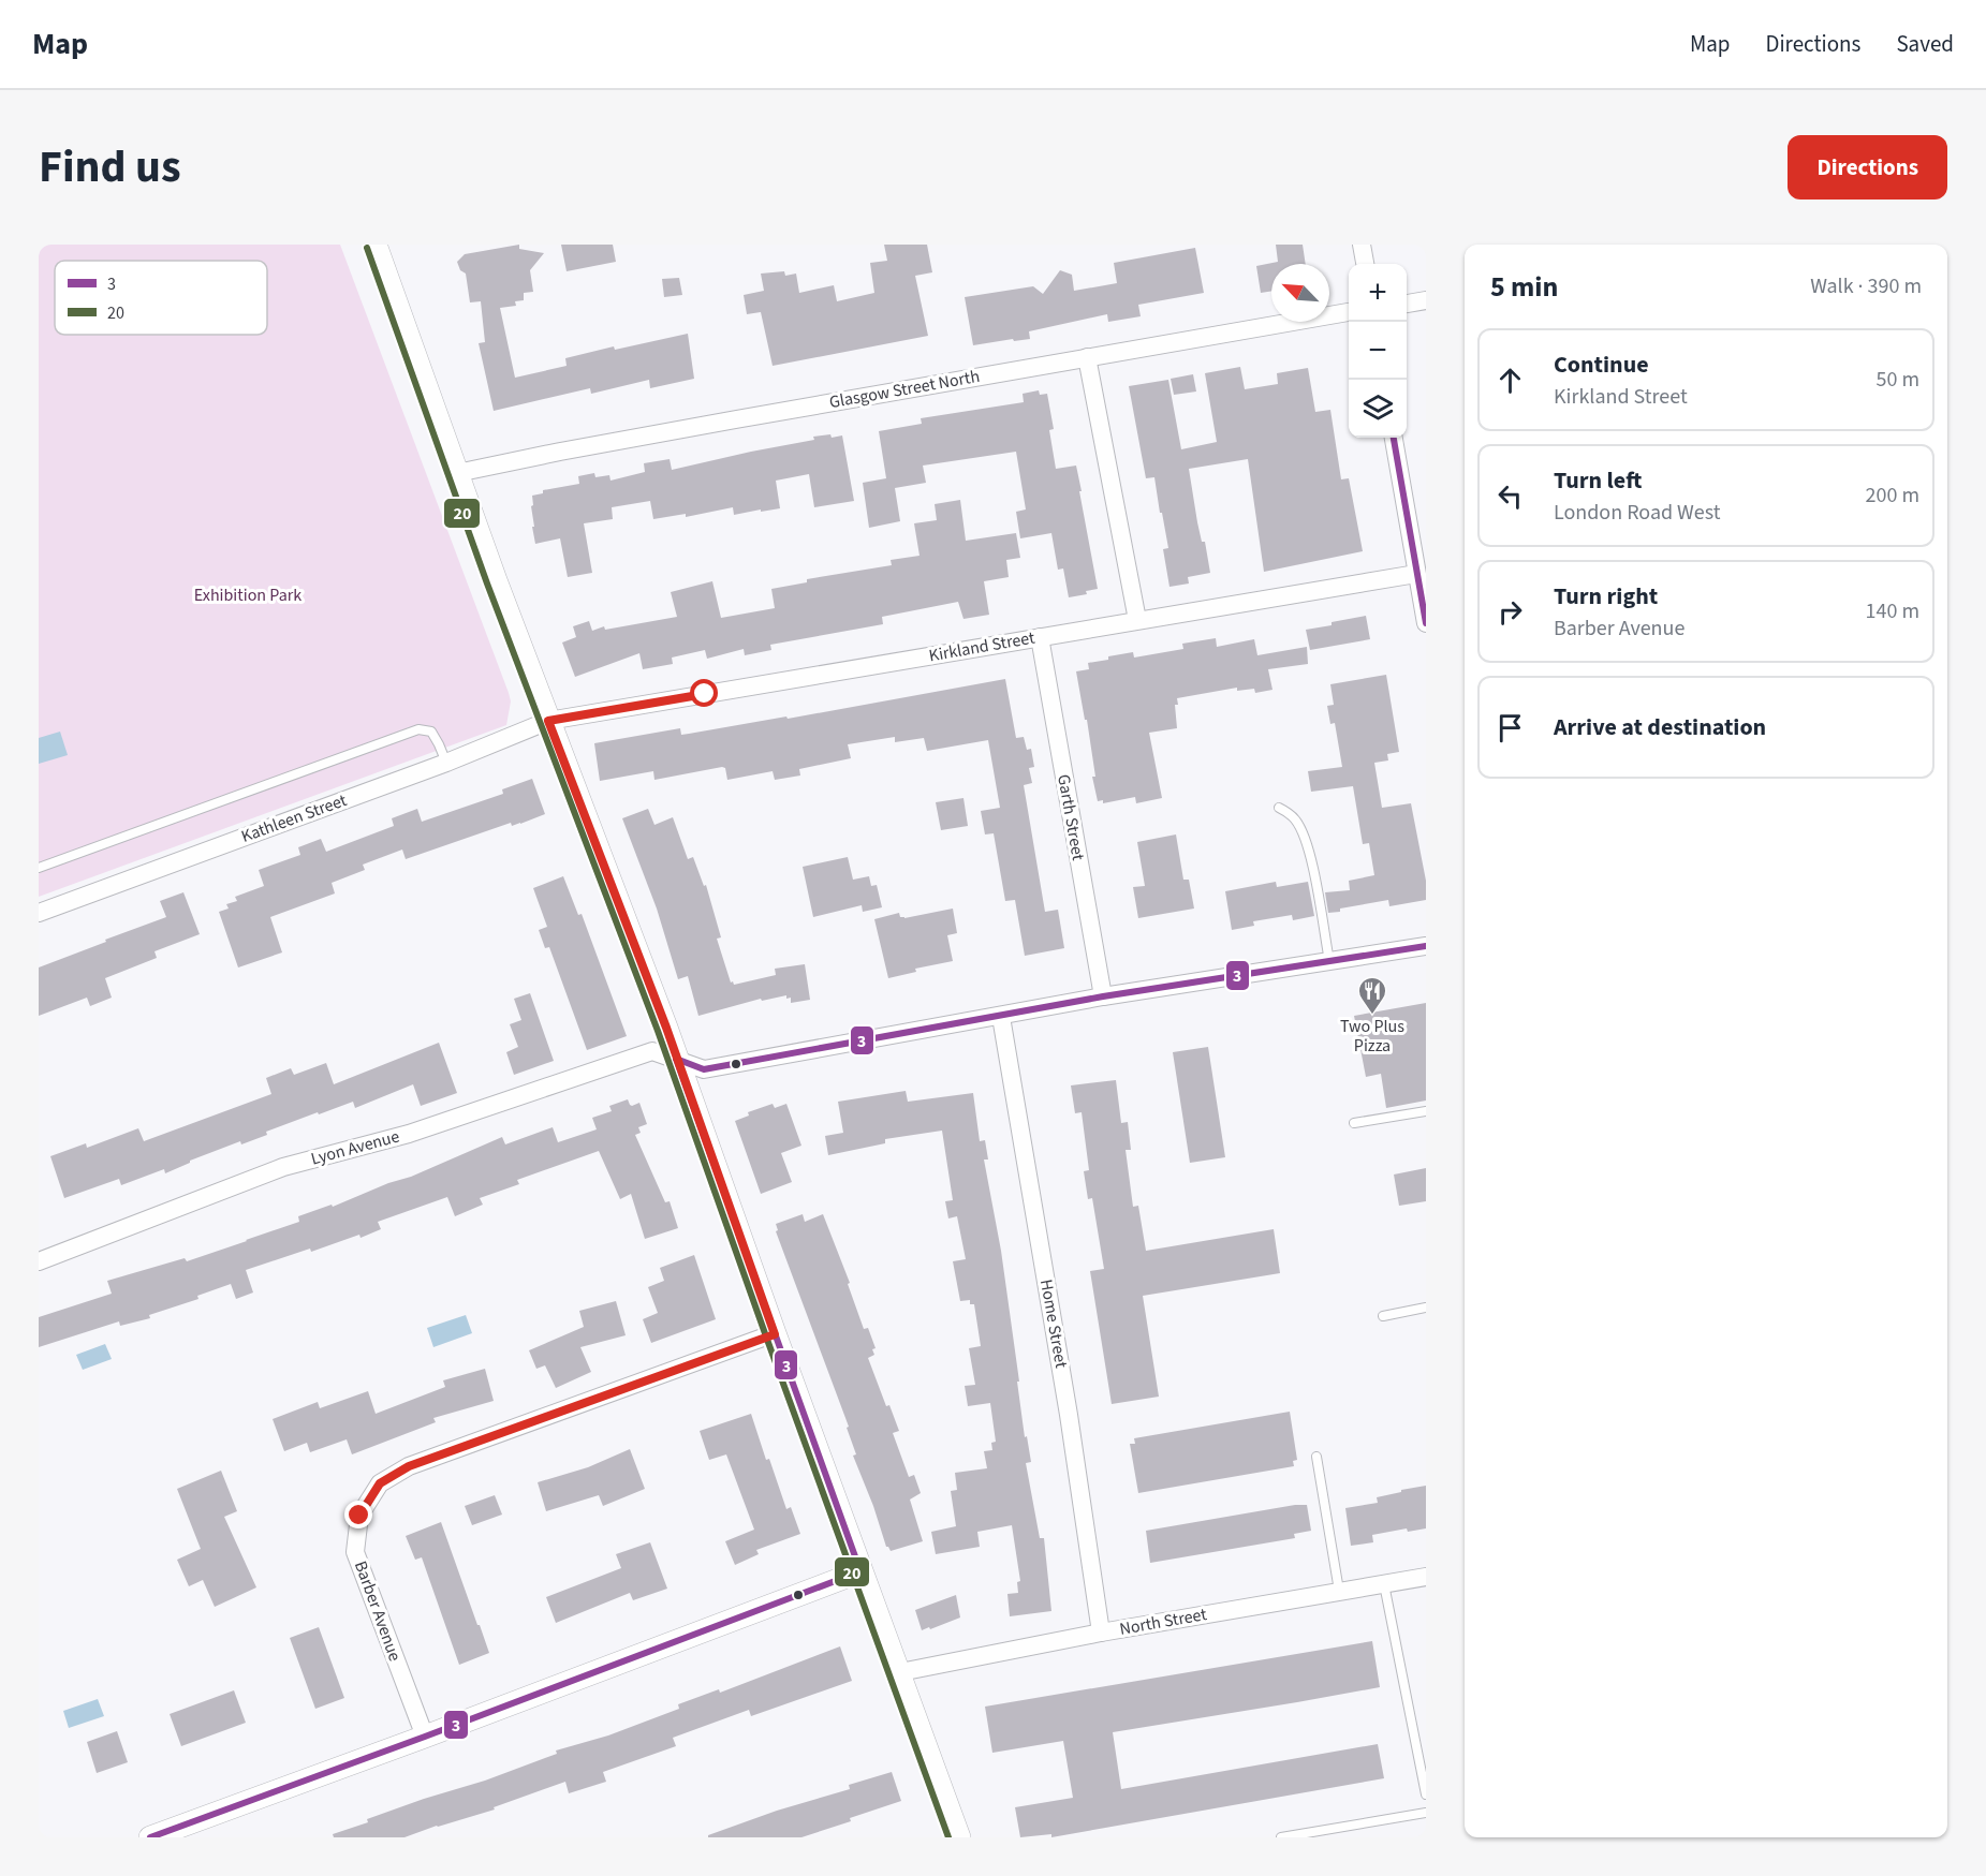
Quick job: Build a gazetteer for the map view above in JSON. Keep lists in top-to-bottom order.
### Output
{
  "streets": {
    "street": [
      "Glasgow Street North",
      "Kirkland Street",
      "Garth Street",
      "Kathleen Street",
      "Lyon Avenue",
      "Home Street",
      "Barber Avenue",
      "North Street"
    ]
  },
  "crossings": [
    ["Kirkland Street", "Garth Street"],
    ["Kirkland Street", "Kathleen Street"],
    ["Garth Street", "Lyon Avenue"],
    ["Lyon Avenue", "Home Street"],
    ["Home Street", "North Street"]
  ],
  "parks": ["Exhibition Park"],
  "places": {
    "restaurant": ["Two Plus Pizza"]
  },
  "lines": ["transit line 20", "transit line 3"],
  "legend": ["3", "20"],
  "north": "top left",
  "page": {
    "header": "Map",
    "nav": ["Map", "Directions", "Saved"],
    "title": "Find us",
    "buttons": "Directions",
    "heading": ["5 min", "Walk · 390 m"],
    "map_buttons": ["+", "−"],
    "list": [
      ["Continue", "Kirkland Street", "50 m"],
      ["Turn left", "London Road West", "200 m"],
      ["Turn right", "Barber Avenue", "140 m"],
      "Arrive at destination"
    ]
  }
}
